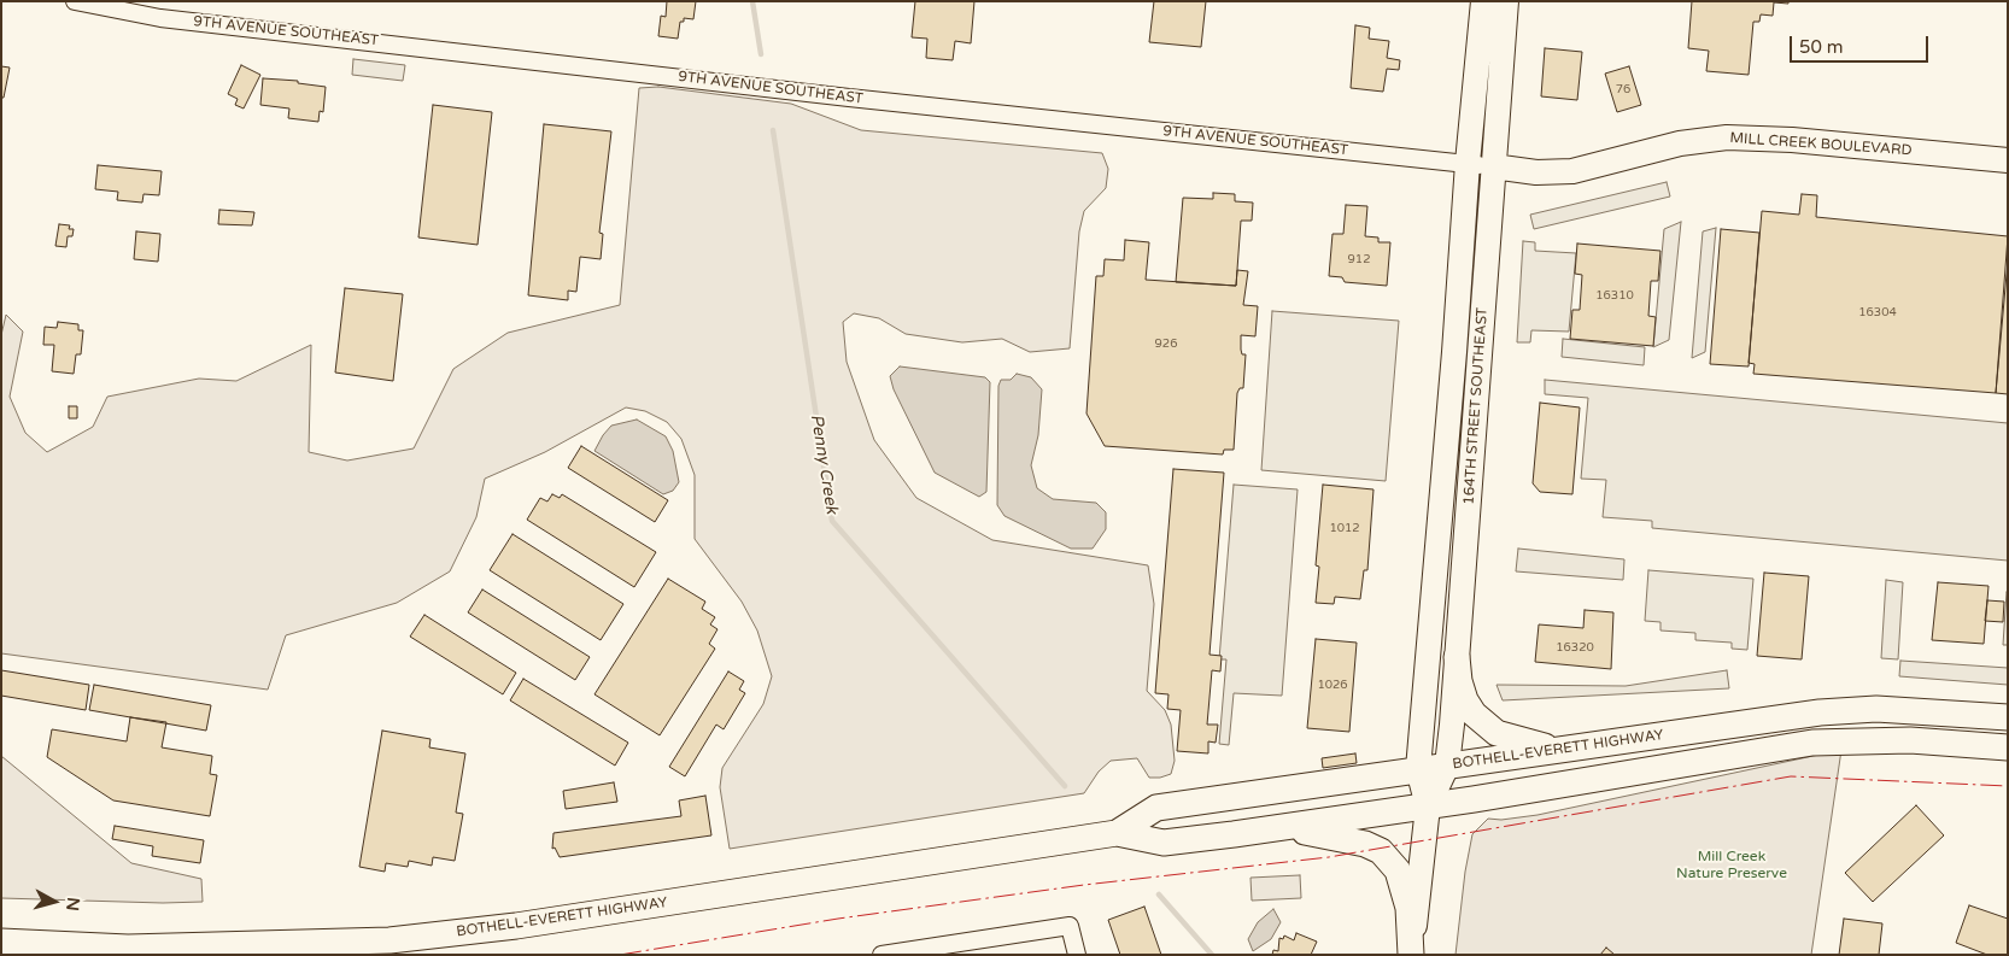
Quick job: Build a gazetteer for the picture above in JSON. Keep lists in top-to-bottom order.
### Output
{
  "streets": {
    "main road": ["MILL CREEK BOULEVARD", "164TH STREET SOUTHEAST", "BOTHELL-EVERETT HIGHWAY"],
    "street": ["9TH AVENUE SOUTHEAST"]
  },
  "crossings": [
    ["9TH AVENUE SOUTHEAST", "MILL CREEK BOULEVARD"],
    ["9TH AVENUE SOUTHEAST", "164TH STREET SOUTHEAST"],
    ["MILL CREEK BOULEVARD", "164TH STREET SOUTHEAST"],
    ["164TH STREET SOUTHEAST", "BOTHELL-EVERETT HIGHWAY"]
  ],
  "water": ["Penny Creek"],
  "parks": ["Mill Creek Nature Preserve"],
  "house_numbers": [
    "76",
    "912",
    "16310",
    "16304",
    "926",
    "1012",
    "16320",
    "1026"
  ],
  "scale_bar": "50 m",
  "north": "right"
}
